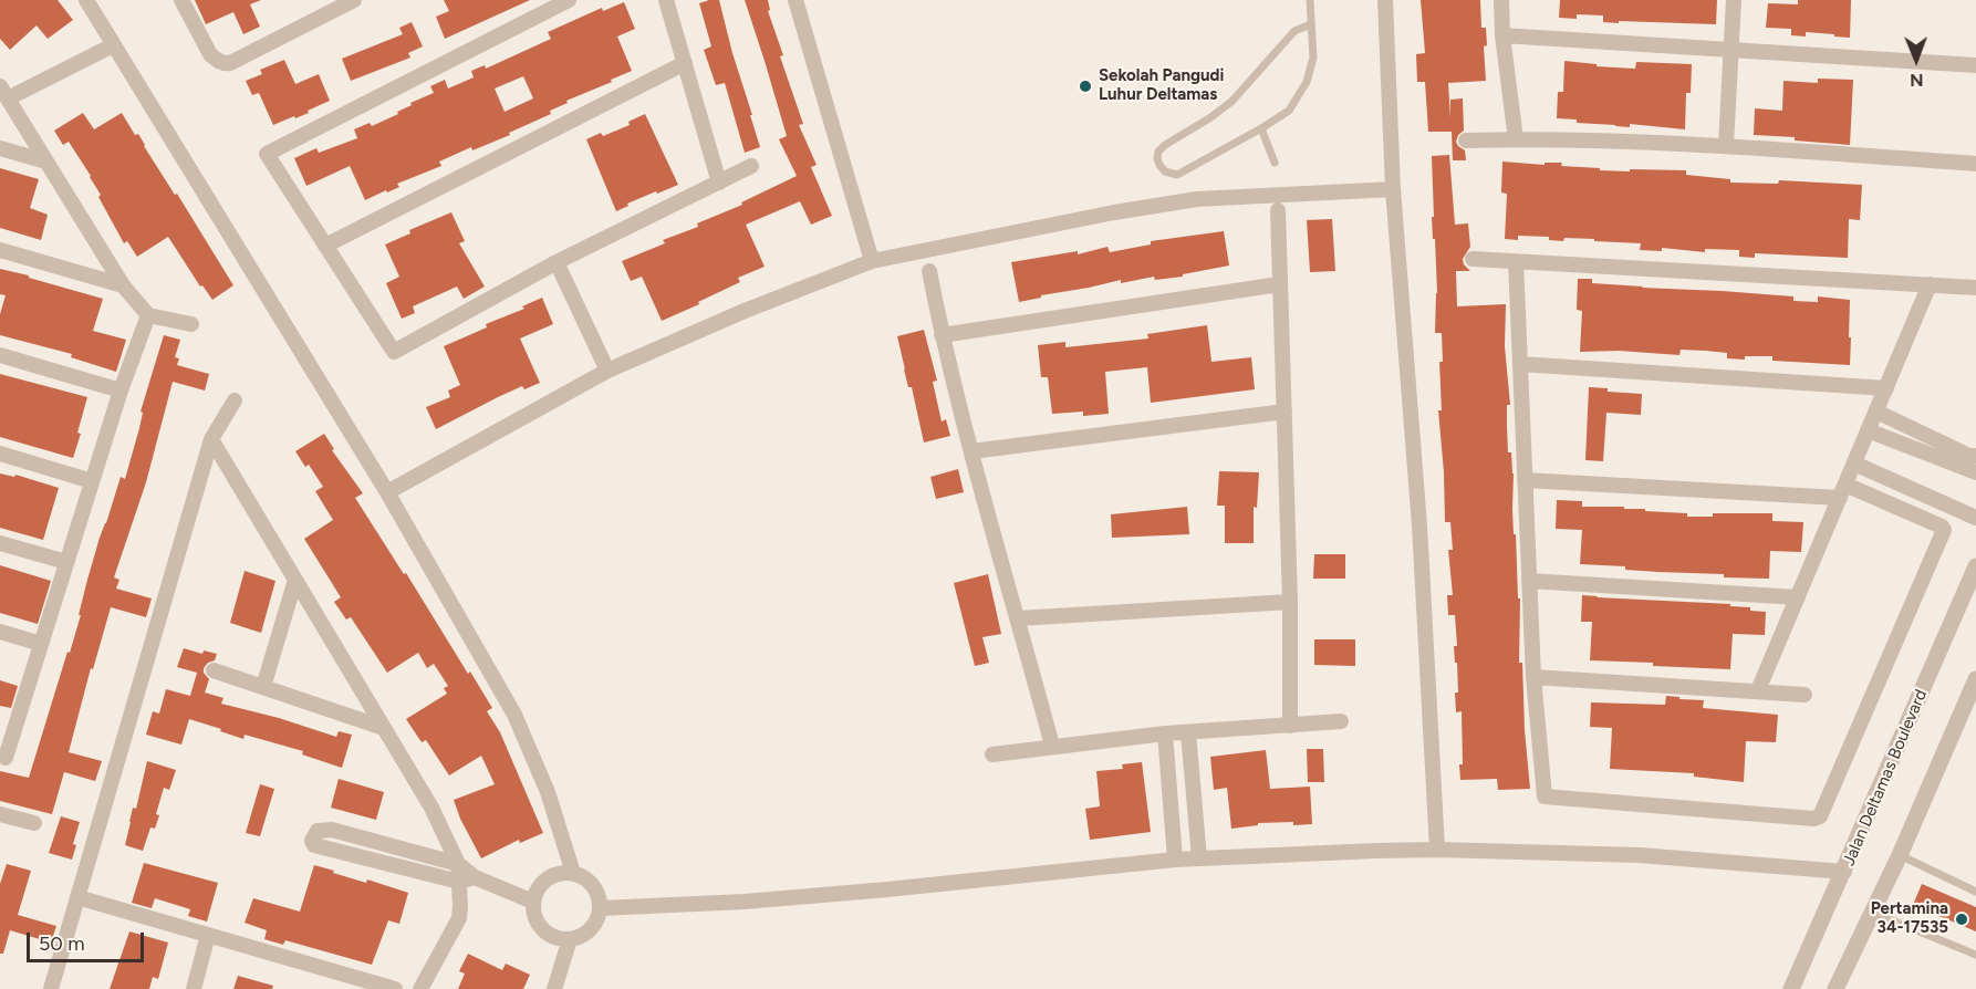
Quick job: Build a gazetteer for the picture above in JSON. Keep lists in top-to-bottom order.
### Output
{
  "streets": {
    "street": ["Jalan Deltamas Boulevard"]
  },
  "places": ["Sekolah Pangudi Luhur Deltamas", "Pertamina 34-17535"],
  "scale_bar": "50 m",
  "north": "bottom"
}
